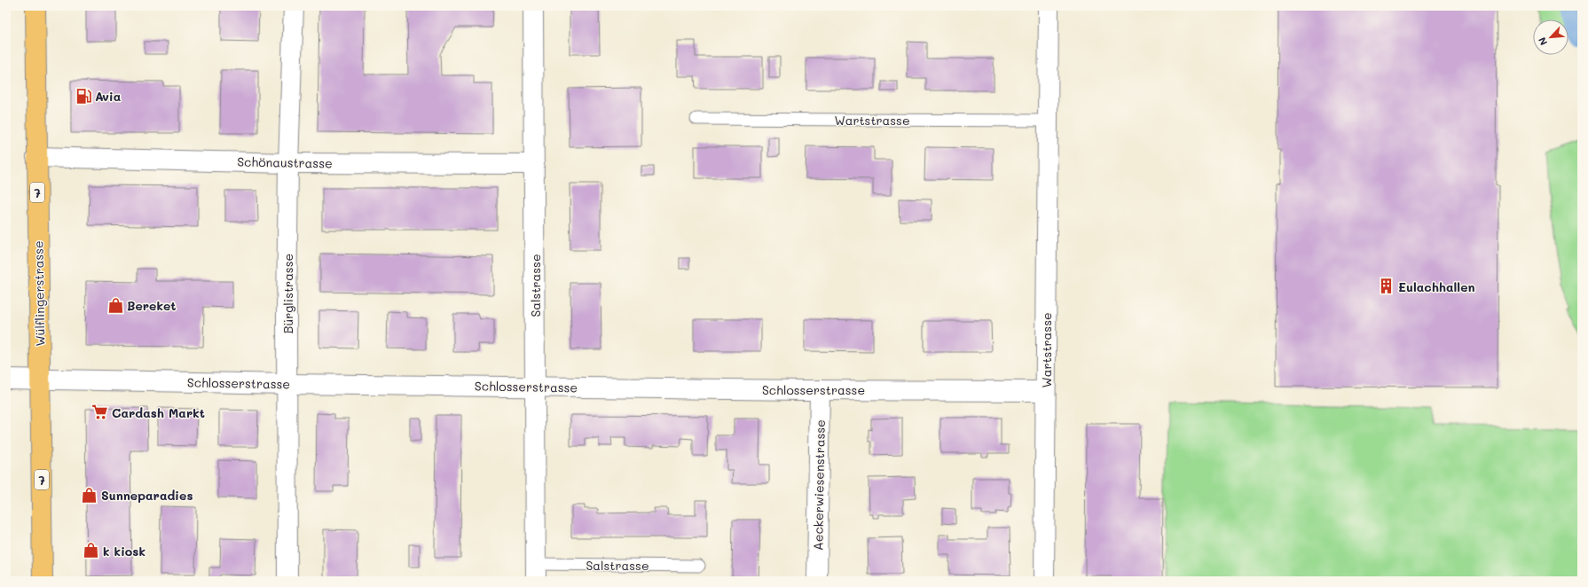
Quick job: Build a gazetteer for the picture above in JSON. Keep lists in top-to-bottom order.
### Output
{
  "streets": {
    "main road": ["7", "Wülflingerstrasse"],
    "street": [
      "Wartstrasse",
      "Schönaustrasse",
      "Salstrasse",
      "Bürglistrasse",
      "Schlosserstrasse",
      "Aeckerwiesenstrasse"
    ]
  },
  "crossings": [
    ["Wartstrasse", "Schlosserstrasse"],
    ["Schönaustrasse", "Salstrasse"],
    ["Schönaustrasse", "Wülflingerstrasse"],
    ["Schönaustrasse", "Bürglistrasse"],
    ["Salstrasse", "Schlosserstrasse"],
    ["Wülflingerstrasse", "Schlosserstrasse"],
    ["Bürglistrasse", "Schlosserstrasse"],
    ["Schlosserstrasse", "Aeckerwiesenstrasse"]
  ],
  "places": {
    "fuel station": ["Avia"],
    "building": ["Eulachhallen"],
    "shop": ["Bereket", "Sunneparadies", "k kiosk"],
    "supermarket": ["Cardash Markt"]
  },
  "north": "bottom left"
}
